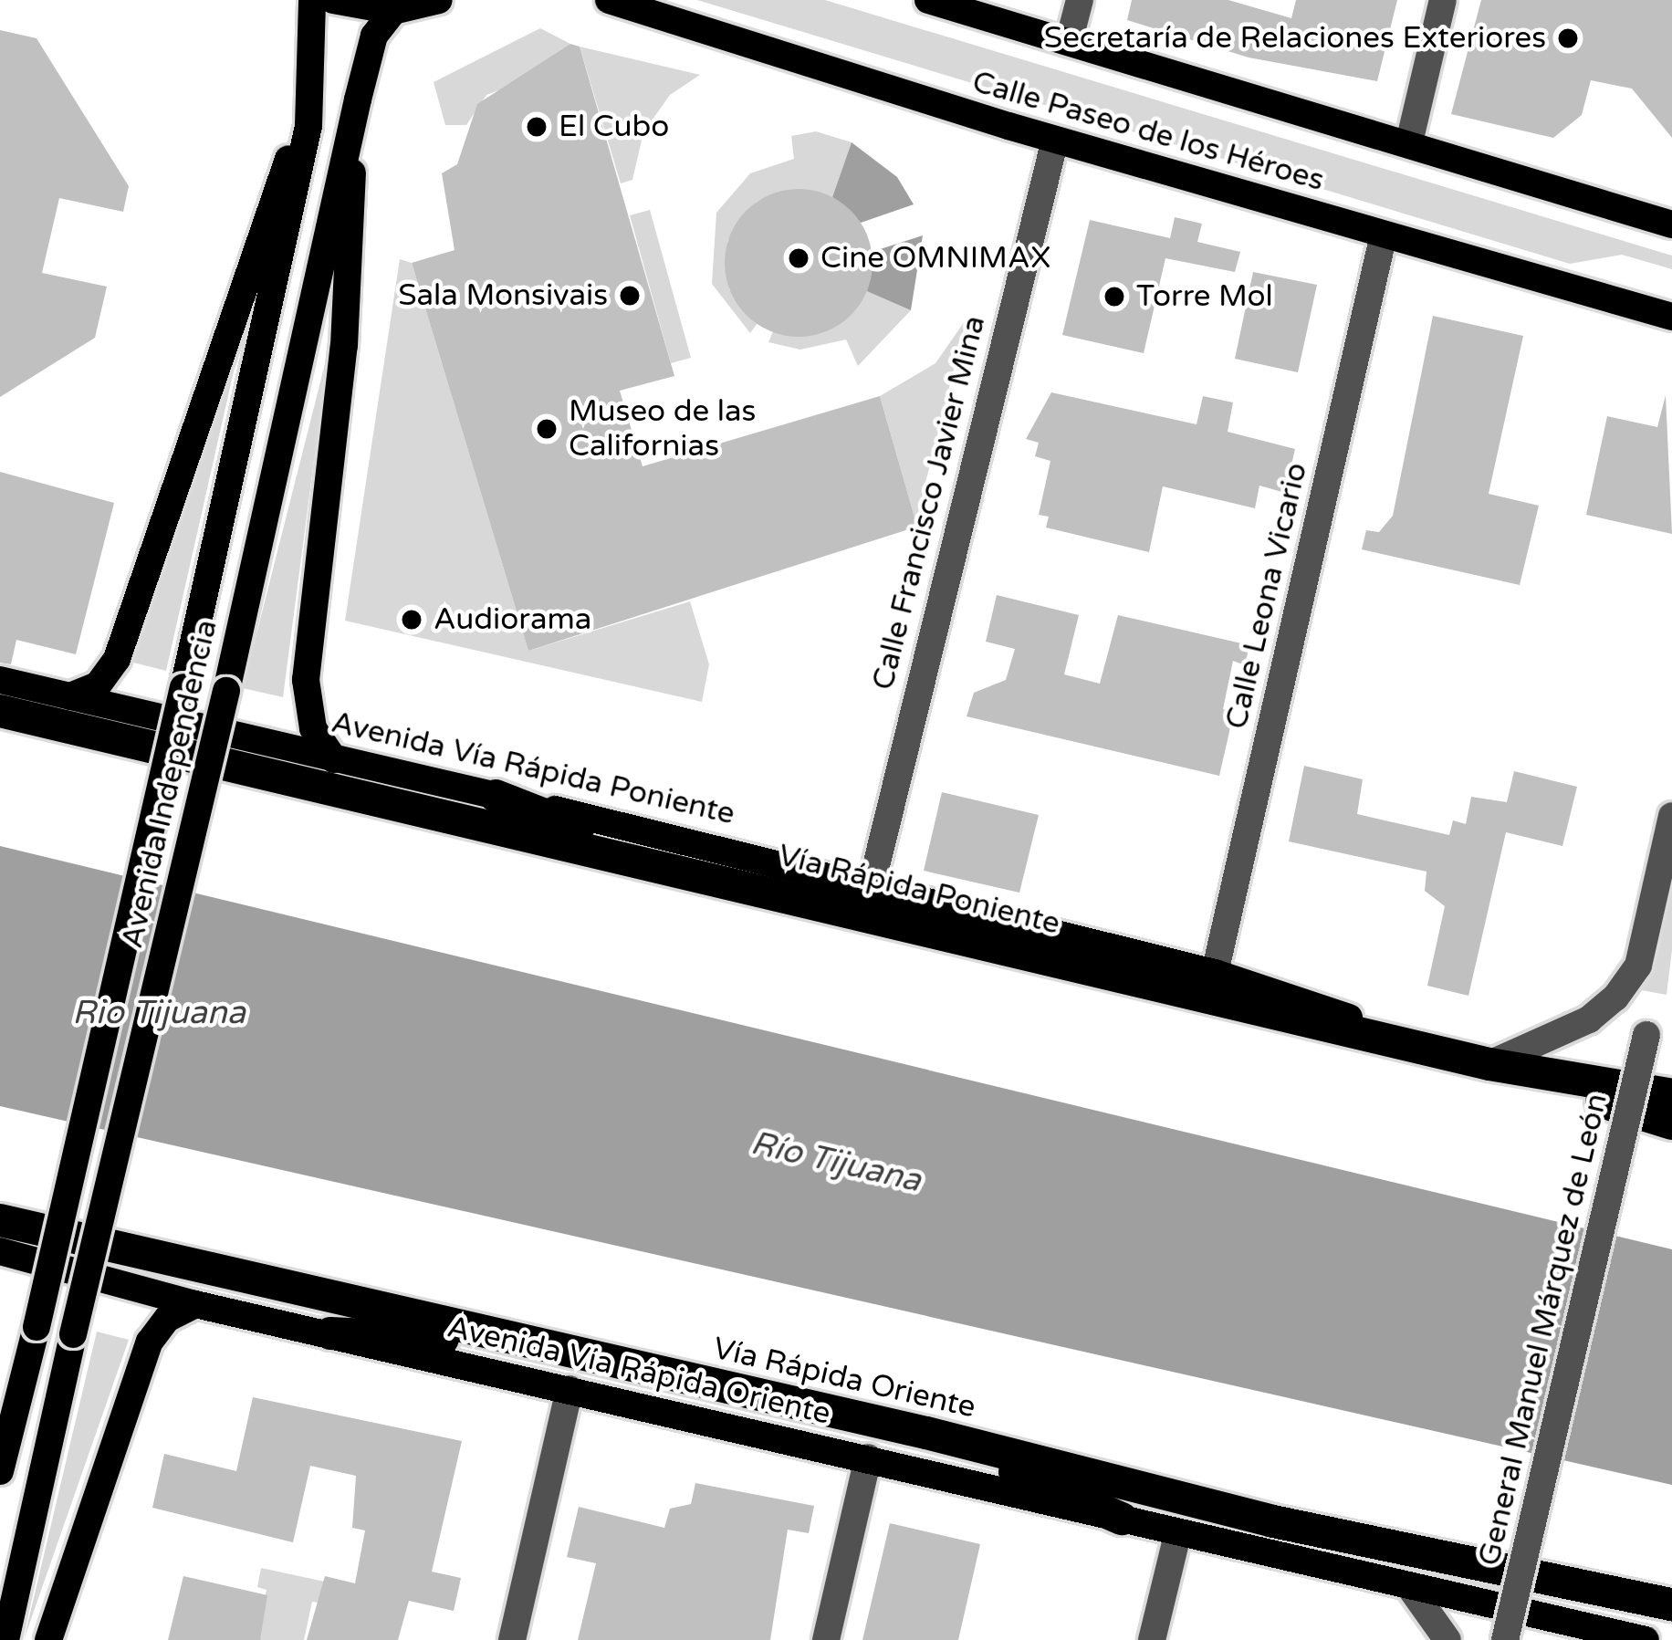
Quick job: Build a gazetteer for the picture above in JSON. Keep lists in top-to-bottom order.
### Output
{
  "streets": {
    "highway": ["Vía Rápida Poniente", "Vía Rápida Oriente"],
    "main road": [
      "Calle Paseo de los Héroes",
      "Avenida Vía Rápida Poniente",
      "Avenida Independencia",
      "Avenida Vía Rápida Oriente"
    ],
    "street": ["Calle Francisco Javier Mina", "Calle Leona Vicario", "General Manuel Márquez de León"]
  },
  "crossings": [
    ["Calle Paseo de los Héroes", "Calle Francisco Javier Mina"],
    ["Calle Paseo de los Héroes", "Calle Leona Vicario"],
    ["Calle Francisco Javier Mina", "Avenida Vía Rápida Poniente"],
    ["Calle Leona Vicario", "Avenida Vía Rápida Poniente"],
    ["Avenida Vía Rápida Poniente", "Vía Rápida Poniente"]
  ],
  "water": ["Rio Tijuana", "Río Tijuana"],
  "places": [
    "Secretaría de Relaciones Exteriores",
    "El Cubo",
    "Cine OMNIMAX",
    "Sala Monsivais",
    "Torre Mol",
    "Museo de las Californias",
    "Audiorama"
  ]
}
